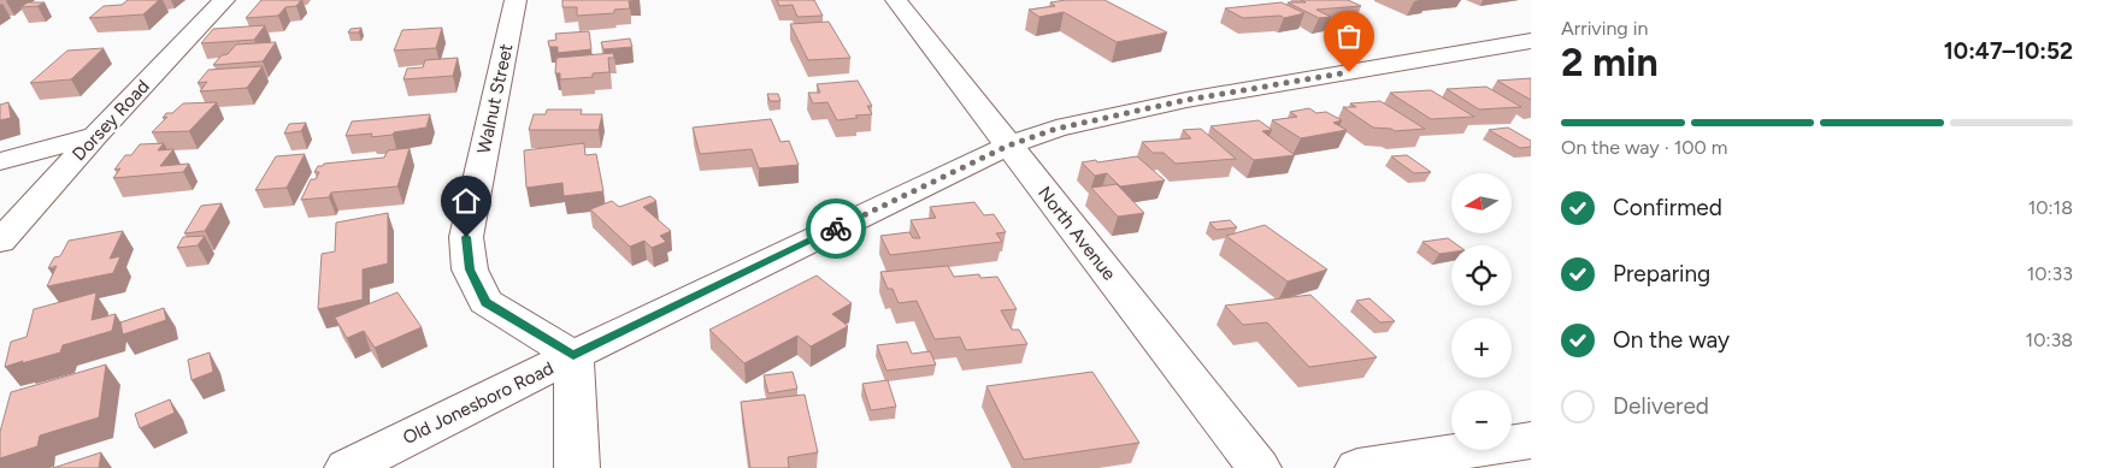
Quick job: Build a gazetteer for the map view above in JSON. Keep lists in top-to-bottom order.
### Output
{
  "streets": {
    "street": [
      "Walnut Street",
      "Dorsey Road",
      "North Avenue",
      "Old Jonesboro Road"
    ]
  },
  "crossings": [
    ["Walnut Street", "Old Jonesboro Road"],
    ["North Avenue", "Old Jonesboro Road"]
  ],
  "north": "left",
  "page": {
    "heading": ["2 min", "Arriving in", "10:47–10:52"],
    "bar": "On the way · 100 m",
    "map_buttons": ["+", "−"],
    "list": [
      ["Confirmed", "10:18"],
      ["Preparing", "10:33"],
      ["On the way", "10:38"],
      "Delivered"
    ]
  }
}
